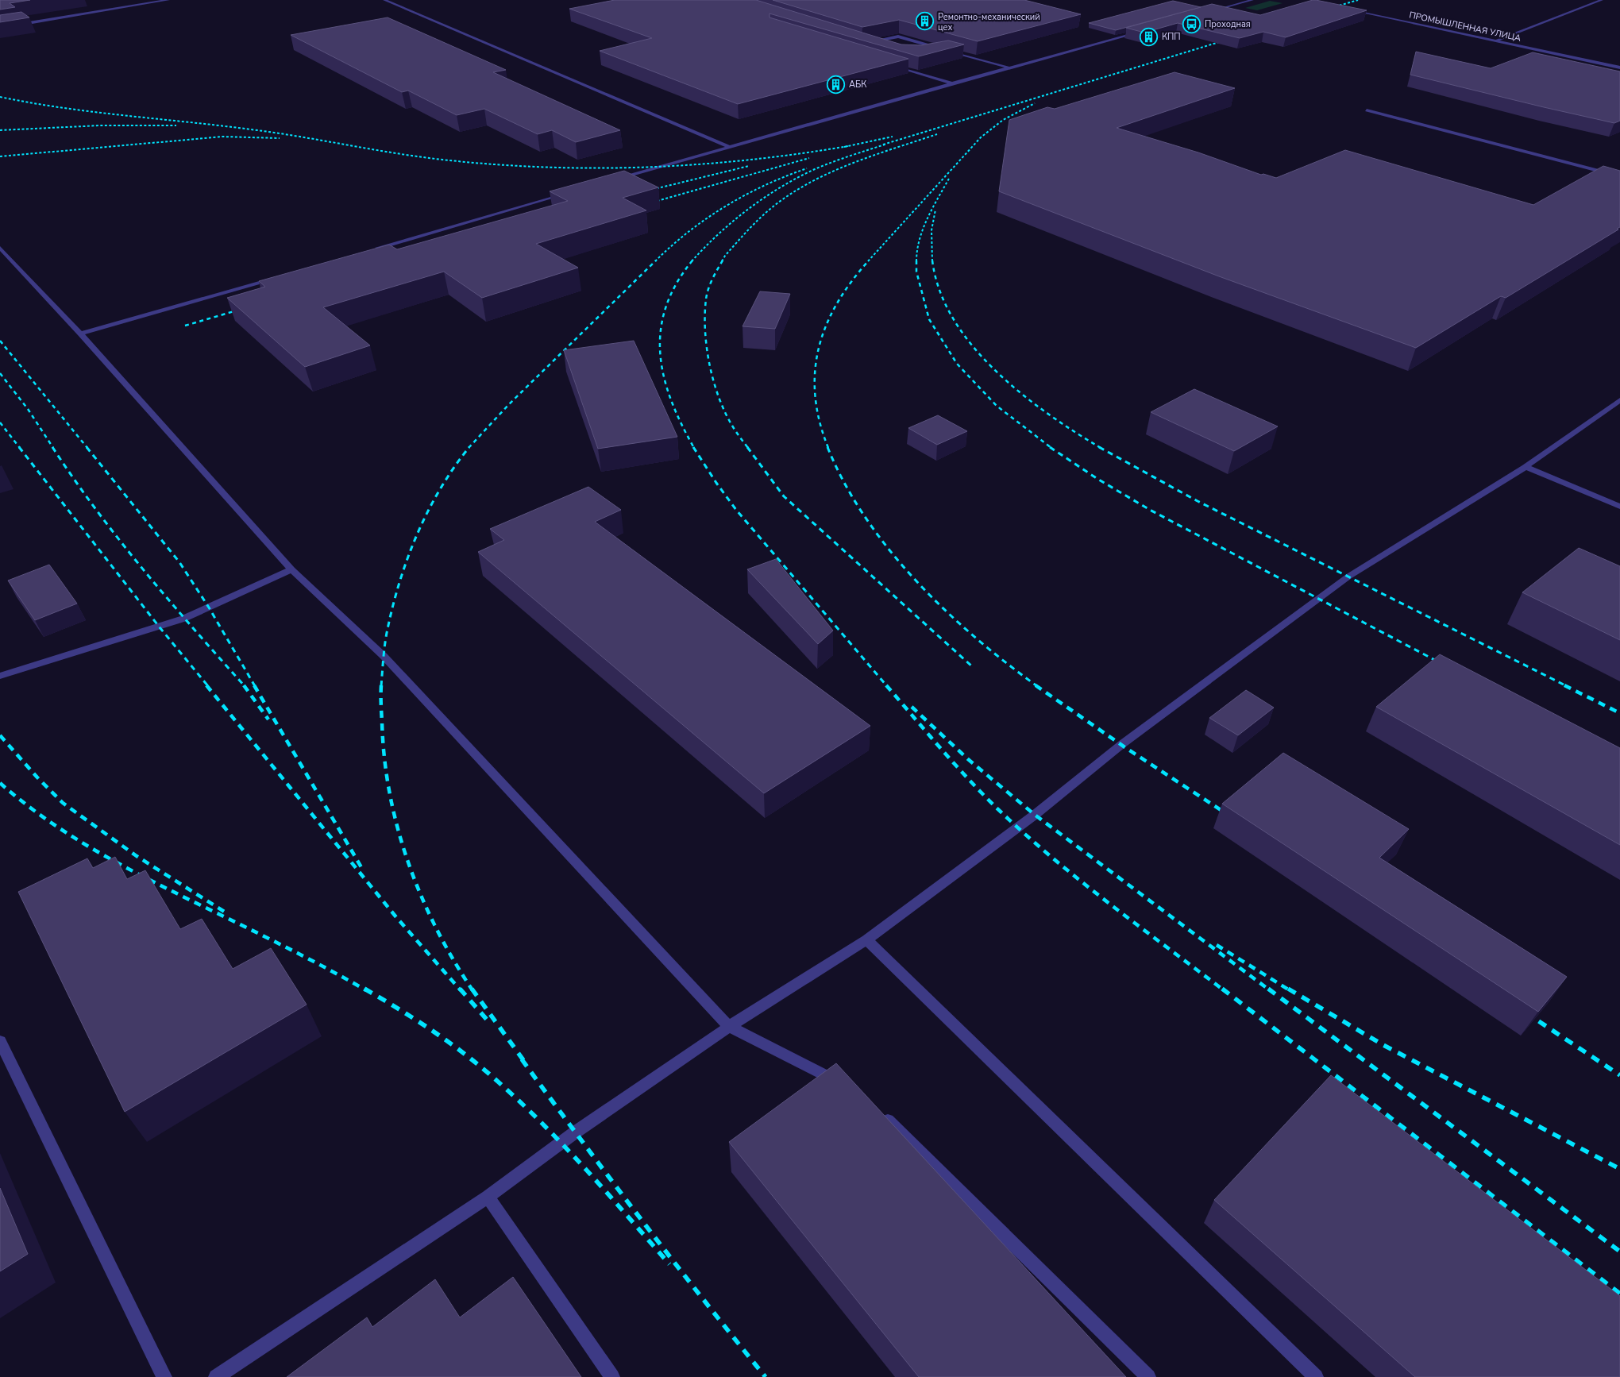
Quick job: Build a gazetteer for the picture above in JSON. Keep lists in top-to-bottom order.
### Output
{
  "streets": {
    "street": ["ПРОМЫШЛЕННАЯ УЛИЦА"]
  },
  "places": {
    "building": ["Ремонтно-механический цех", "КПП", "АБК"],
    "bus stop": ["Проходная"]
  }
}
